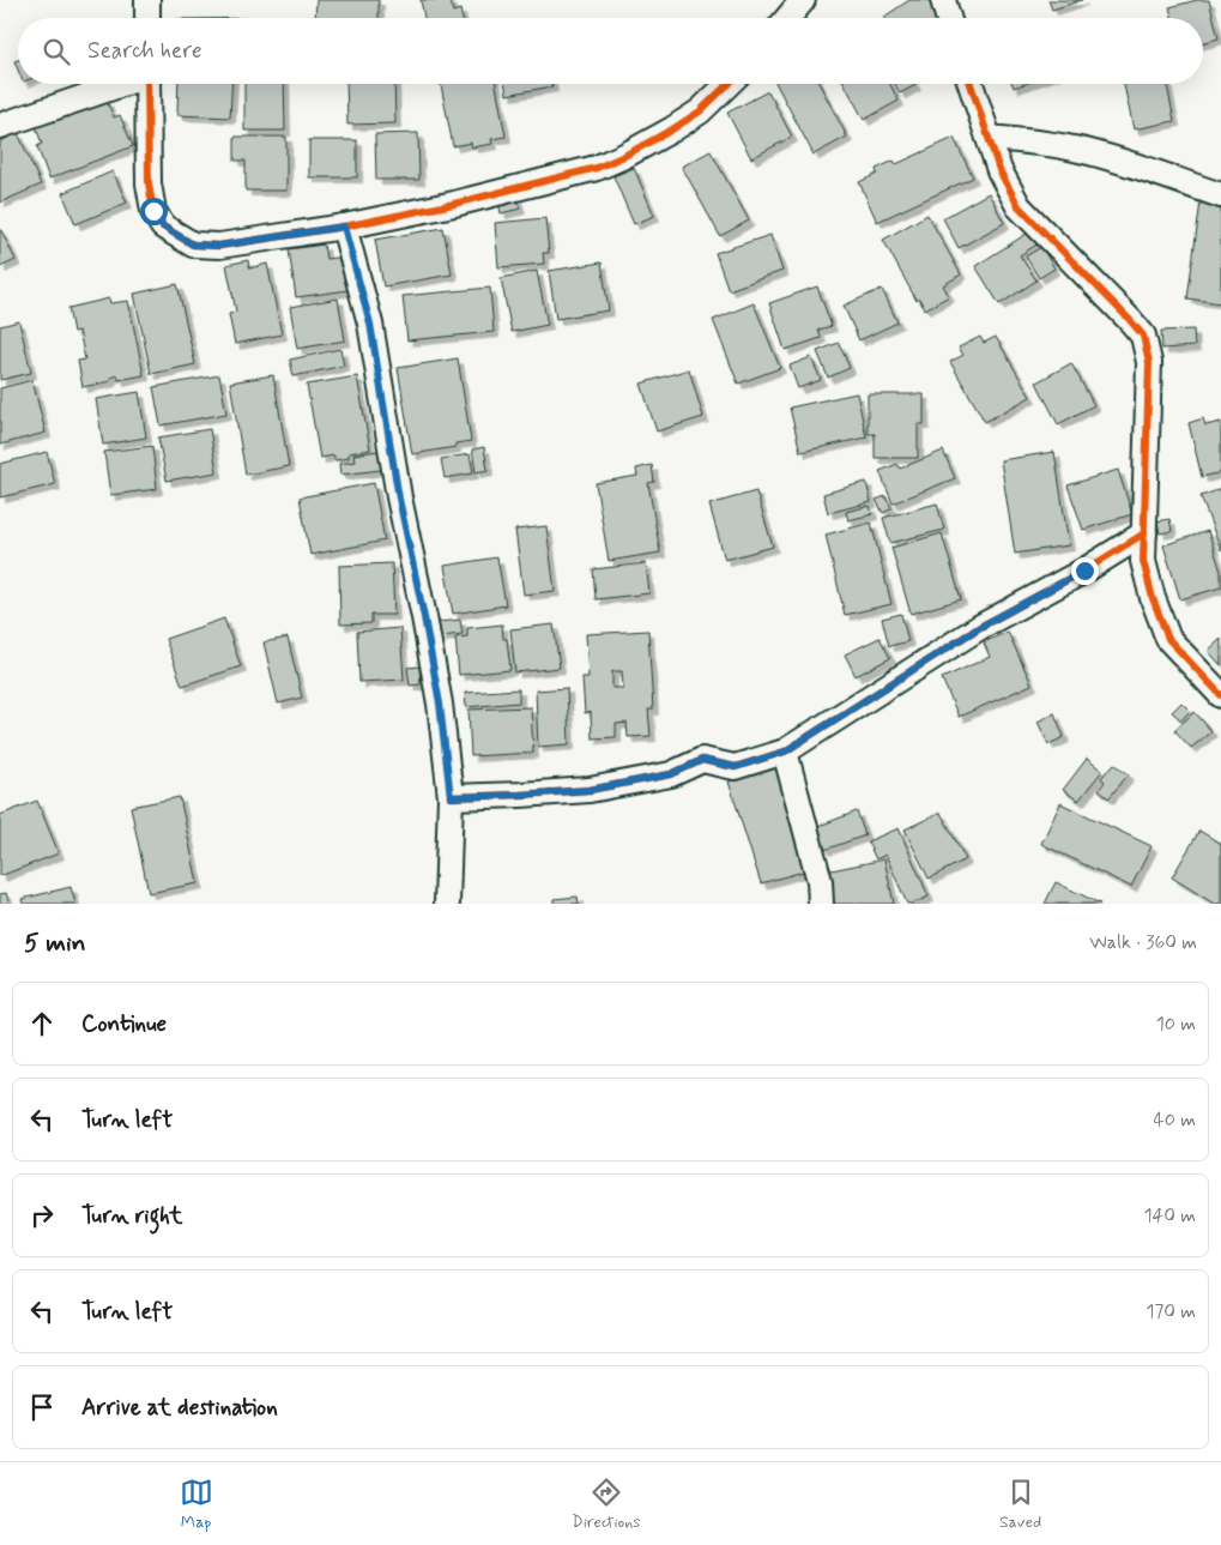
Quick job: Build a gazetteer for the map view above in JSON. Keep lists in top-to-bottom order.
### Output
{
  "page": {
    "search": "Search here",
    "heading": ["5 min", "Walk · 360 m"],
    "list": [
      ["Continue", "10 m"],
      ["Turn left", "40 m"],
      ["Turn right", "140 m"],
      ["Turn left", "170 m"],
      "Arrive at destination"
    ],
    "nav": ["Map", "Directions", "Saved"]
  }
}
